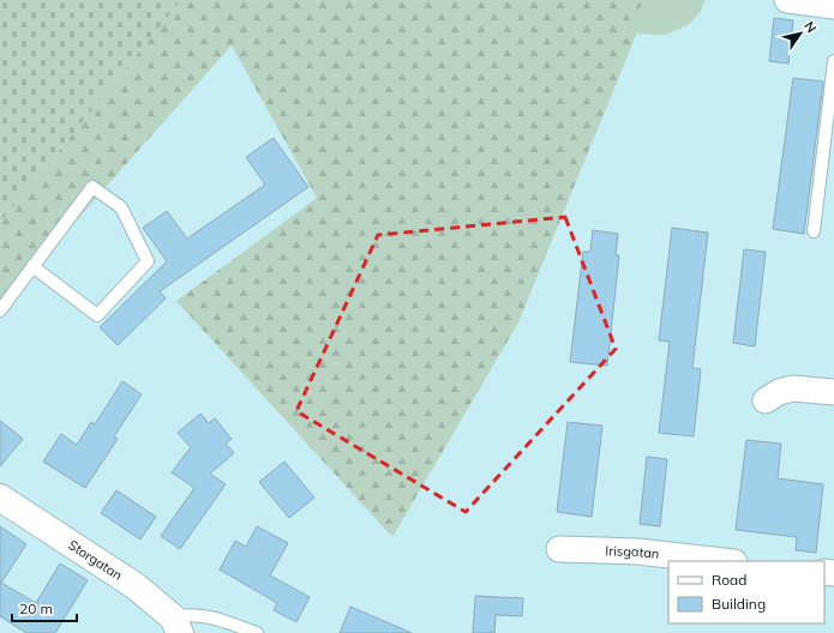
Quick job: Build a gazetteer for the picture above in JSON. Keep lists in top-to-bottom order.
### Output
{
  "streets": {
    "street": ["Irisgatan", "Storgatan"]
  },
  "legend": ["Road", "Building"],
  "scale_bar": "20 m",
  "north": "top right"
}
